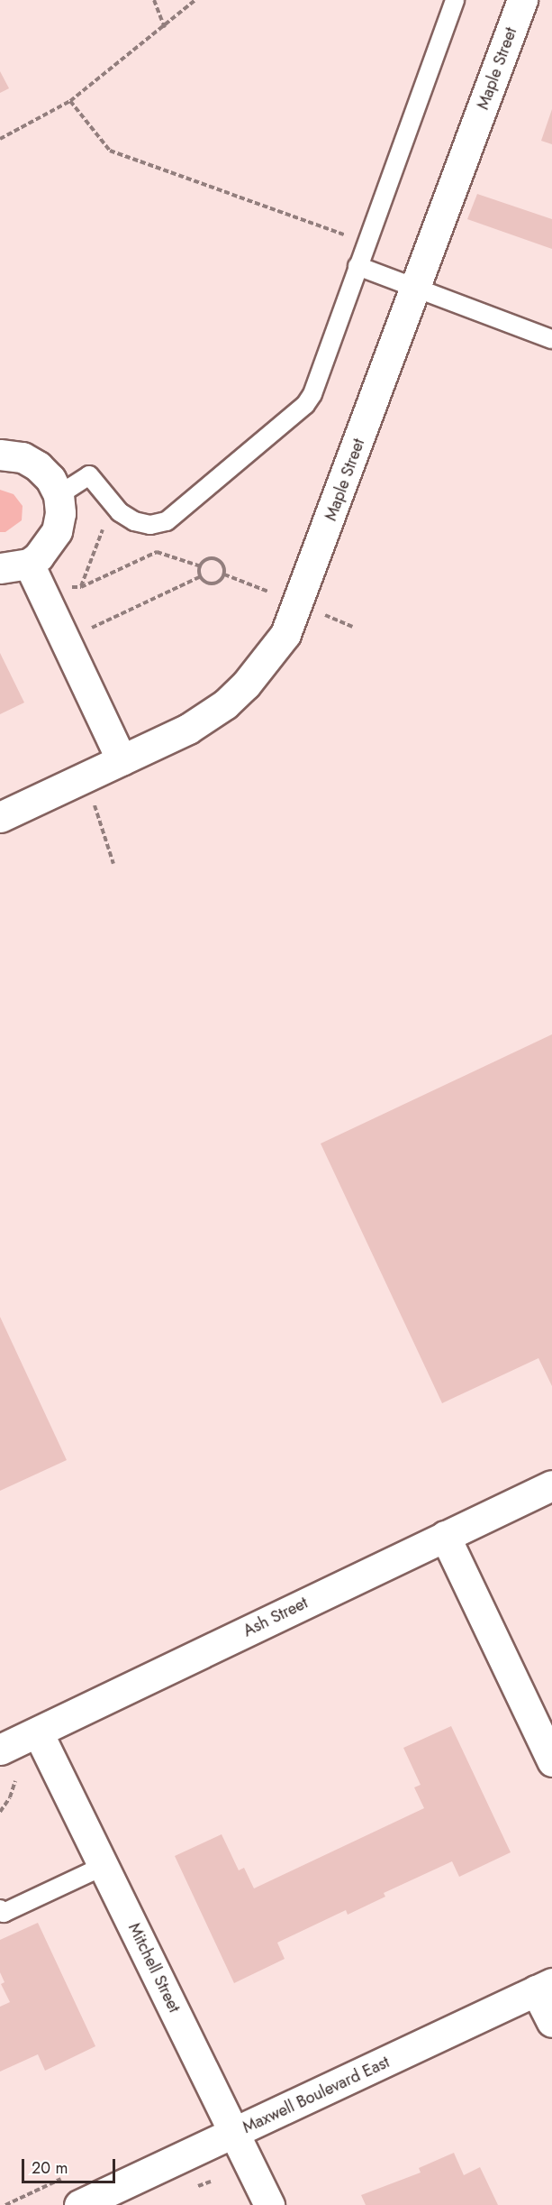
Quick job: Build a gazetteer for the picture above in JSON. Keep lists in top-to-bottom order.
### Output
{
  "streets": {
    "street": [
      "Maple Street",
      "Ash Street",
      "Mitchell Street",
      "Maxwell Boulevard East"
    ]
  },
  "crossings": [
    ["Ash Street", "Mitchell Street"],
    ["Mitchell Street", "Maxwell Boulevard East"]
  ],
  "scale_bar": "20 m"
}
